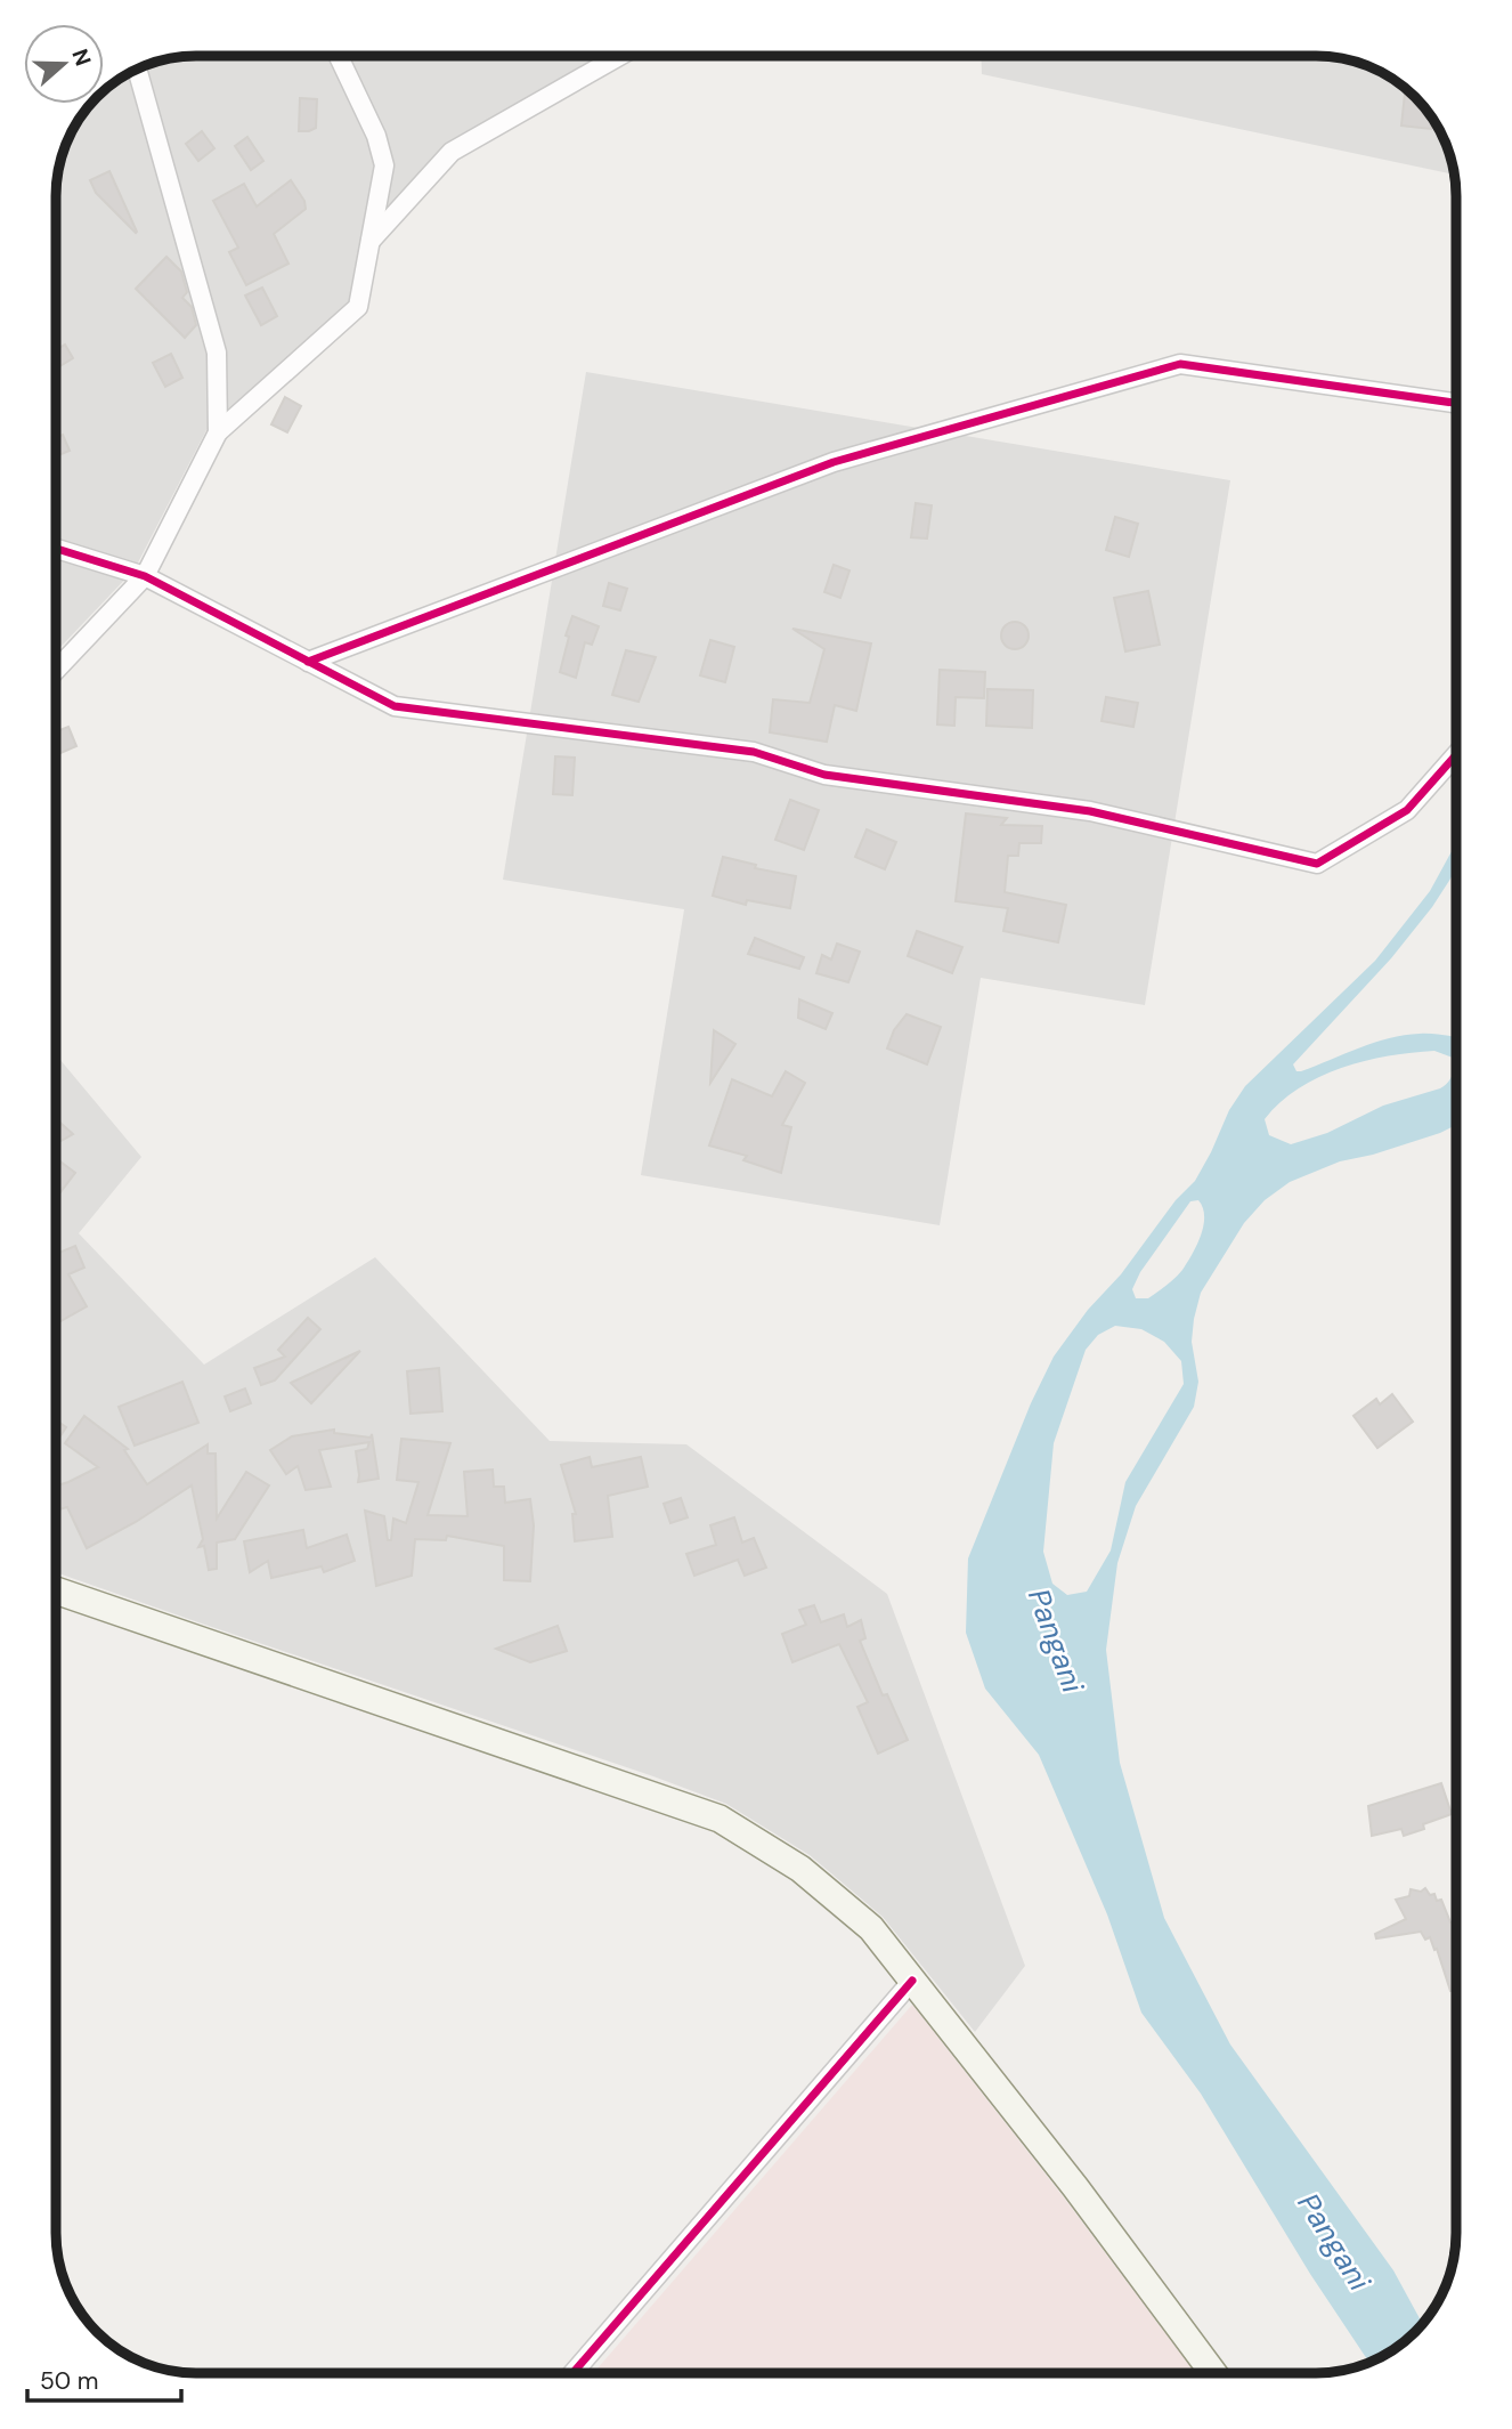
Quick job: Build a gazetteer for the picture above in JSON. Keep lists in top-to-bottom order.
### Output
{
  "water": ["Pangani"],
  "scale_bar": "50 m",
  "north": "right"
}
